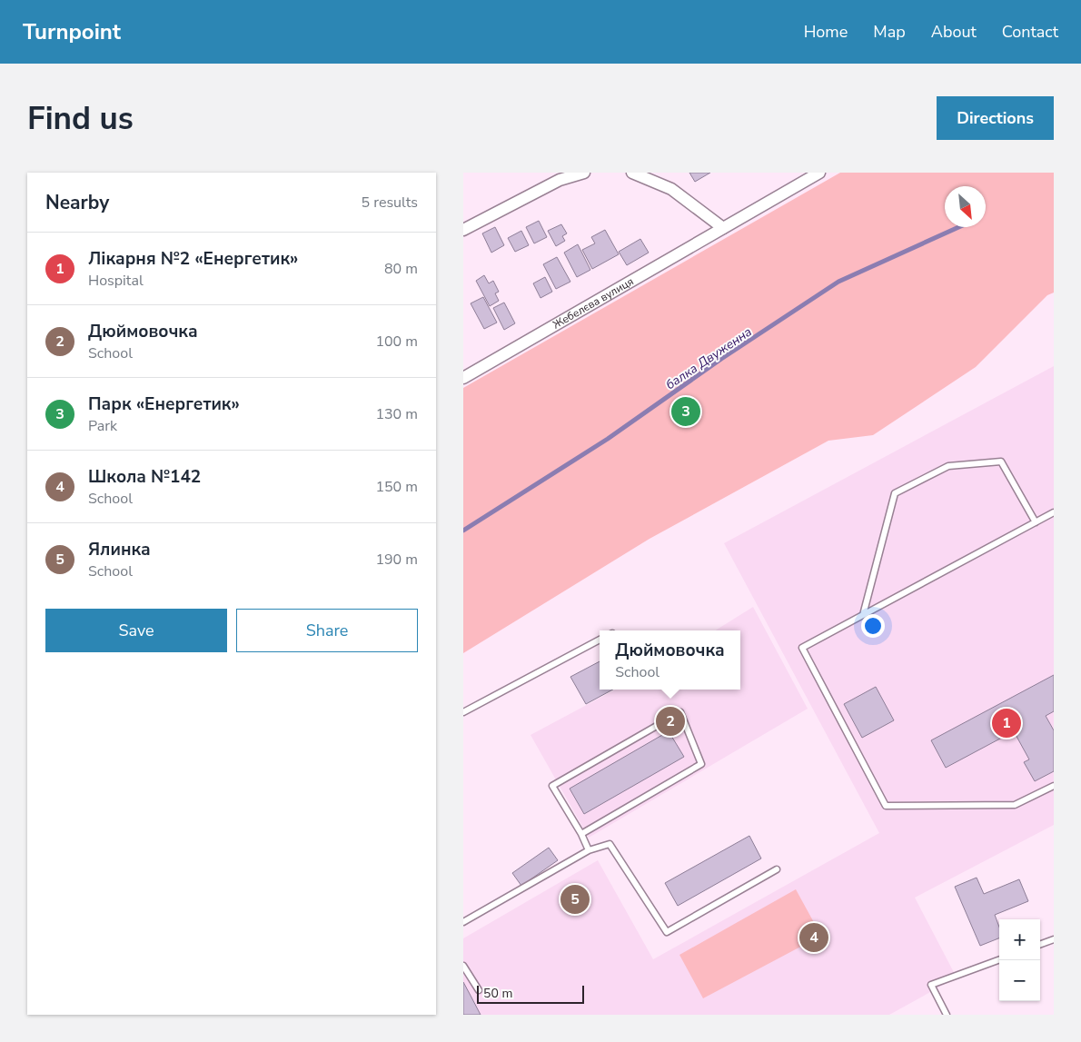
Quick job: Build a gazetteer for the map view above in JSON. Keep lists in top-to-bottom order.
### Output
{
  "streets": {
    "street": ["Жебелєва вулиця"]
  },
  "water": ["балка Двуженна"],
  "scale_bar": "50 m",
  "north": "bottom right",
  "page": {
    "header": "Turnpoint",
    "nav": [
      "Home",
      "Map",
      "About",
      "Contact"
    ],
    "buttons": [
      "Directions",
      ["Save", "Share"]
    ],
    "title": "Find us",
    "heading": ["Nearby", "5 results"],
    "list": [
      {
        "mark": "1",
        "name": "Лікарня №2 «Енергетик»",
        "note": "Hospital",
        "value": "80 m"
      },
      {
        "mark": "2",
        "name": "Дюймовочка",
        "note": "School",
        "value": "100 m"
      },
      {
        "mark": "3",
        "name": "Парк «Енергетик»",
        "note": "Park",
        "value": "130 m"
      },
      {
        "mark": "4",
        "name": "Школа №142",
        "note": "School",
        "value": "150 m"
      },
      {
        "mark": "5",
        "name": "Ялинка",
        "note": "School",
        "value": "190 m"
      }
    ],
    "pins": [
      "3",
      "2",
      "1",
      "5",
      "4"
    ],
    "popup": ["Дюймовочка", "School"],
    "map_buttons": ["+", "−"],
    "scale": "50 m"
  }
}
